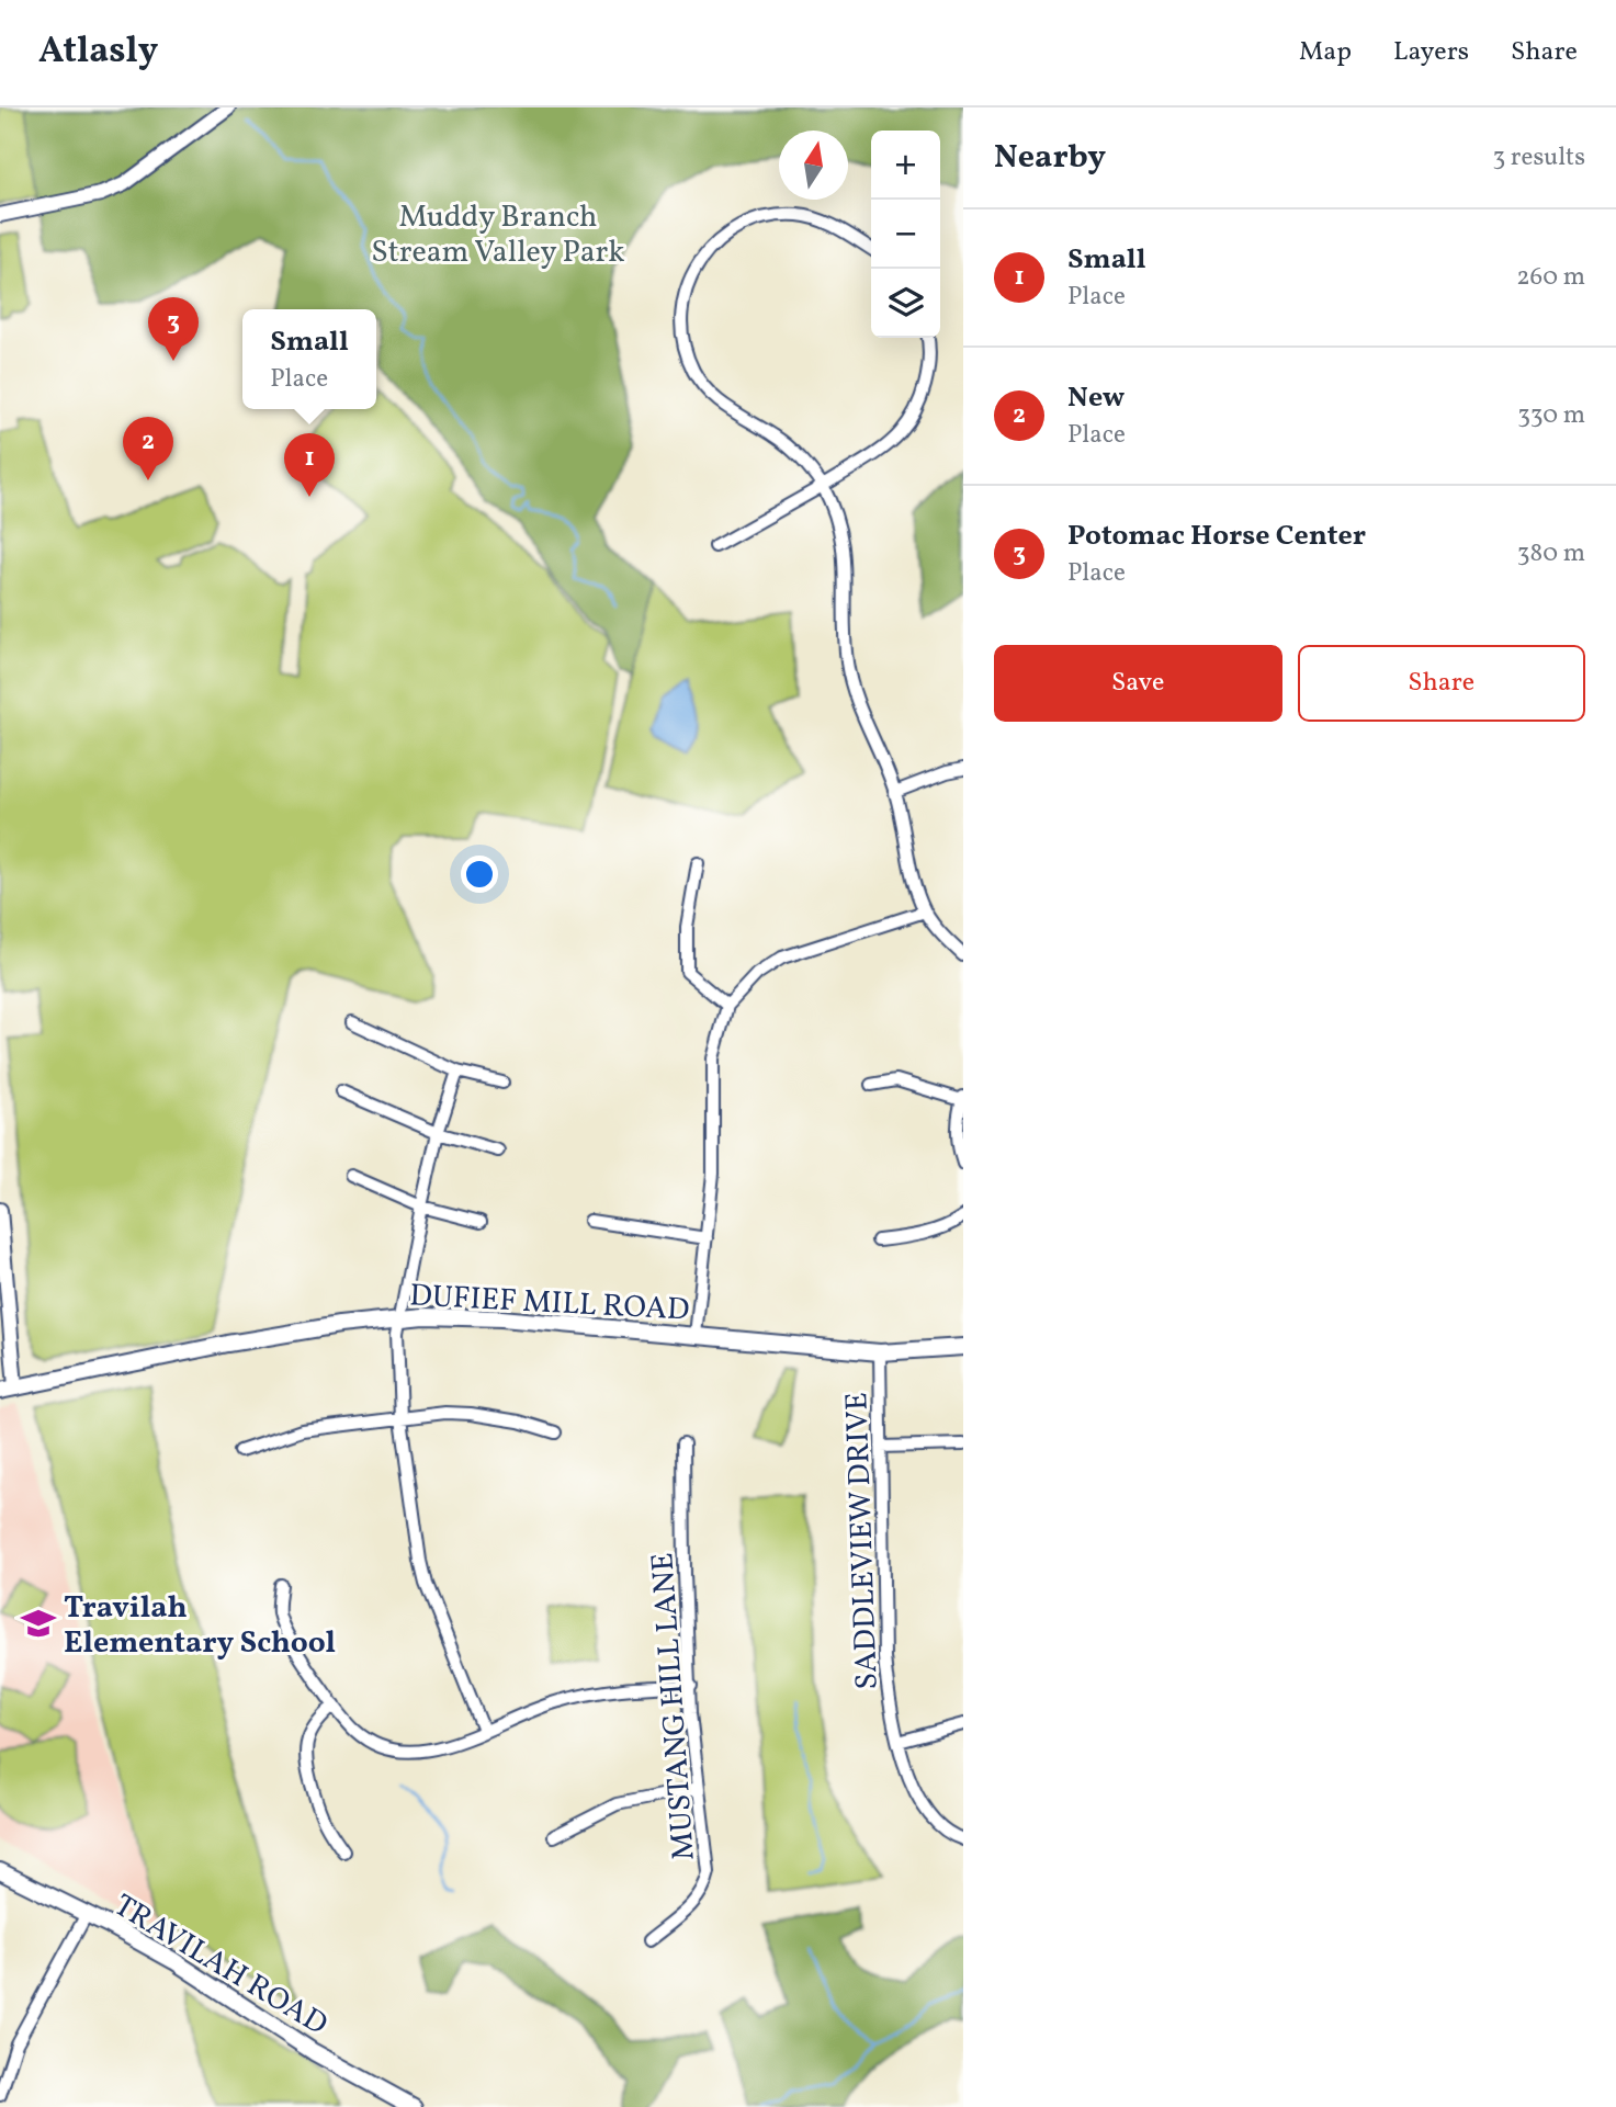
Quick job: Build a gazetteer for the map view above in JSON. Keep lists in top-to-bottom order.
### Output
{
  "streets": {
    "main road": ["DUFIEF MILL ROAD", "TRAVILAH ROAD"],
    "street": ["SADDLEVIEW DRIVE", "MUSTANG HILL LANE"]
  },
  "crossings": [
    ["DUFIEF MILL ROAD", "SADDLEVIEW DRIVE"]
  ],
  "parks": ["Muddy Branch Stream Valley Park"],
  "places": {
    "school or university": ["Travilah Elementary School"]
  },
  "north": "top",
  "page": {
    "header": "Atlasly",
    "nav": ["Map", "Layers", "Share"],
    "heading": ["Nearby", "3 results"],
    "map_buttons": ["+", "−"],
    "list": [
      {
        "mark": "1",
        "name": "Small",
        "note": "Place",
        "value": "260 m"
      },
      {
        "mark": "2",
        "name": "New",
        "note": "Place",
        "value": "330 m"
      },
      {
        "mark": "3",
        "name": "Potomac Horse Center",
        "note": "Place",
        "value": "380 m"
      }
    ],
    "pins": ["3", "2", "1"],
    "popup": ["Small", "Place"],
    "buttons": ["Save", "Share"]
  }
}
